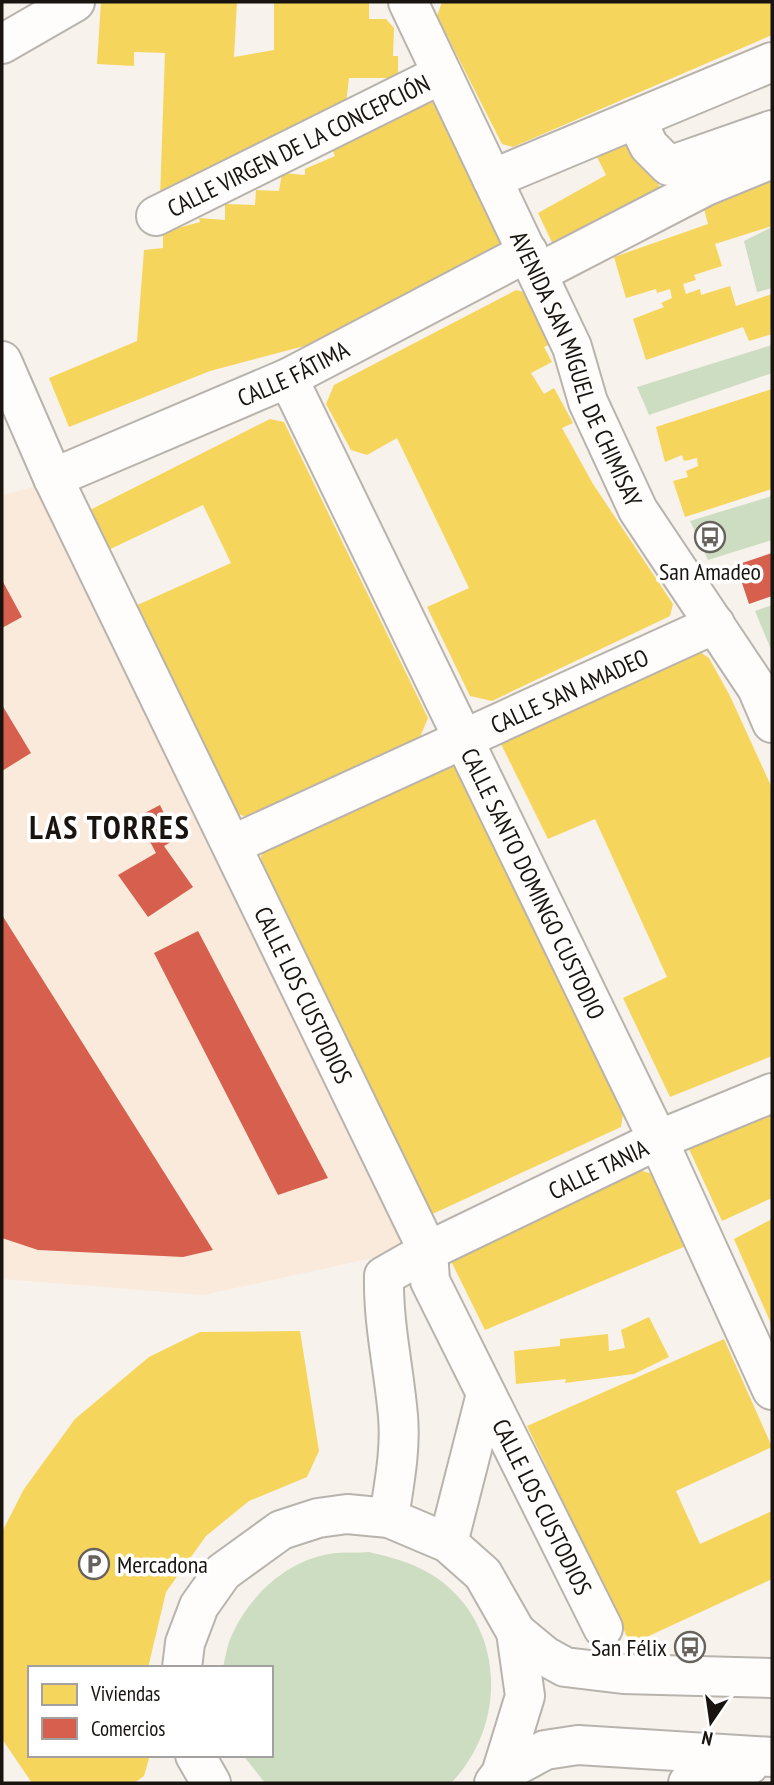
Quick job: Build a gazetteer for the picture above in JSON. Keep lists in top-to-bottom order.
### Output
{
  "streets": {
    "street": [
      "CALLE VIRGEN DE LA CONCEPCIÓN",
      "AVENIDA SAN MIGUEL DE CHIMISAY",
      "CALLE FÁTIMA",
      "CALLE SAN AMADEO",
      "CALLE SANTO DOMINGO CUSTODIO",
      "CALLE LOS CUSTODIOS",
      "CALLE TANIA"
    ]
  },
  "crossings": [
    ["CALLE VIRGEN DE LA CONCEPCIÓN", "AVENIDA SAN MIGUEL DE CHIMISAY"],
    ["AVENIDA SAN MIGUEL DE CHIMISAY", "CALLE FÁTIMA"],
    ["AVENIDA SAN MIGUEL DE CHIMISAY", "CALLE SAN AMADEO"],
    ["CALLE FÁTIMA", "CALLE SANTO DOMINGO CUSTODIO"],
    ["CALLE FÁTIMA", "CALLE LOS CUSTODIOS"],
    ["CALLE SAN AMADEO", "CALLE SANTO DOMINGO CUSTODIO"],
    ["CALLE SAN AMADEO", "CALLE LOS CUSTODIOS"],
    ["CALLE SANTO DOMINGO CUSTODIO", "CALLE TANIA"],
    ["CALLE LOS CUSTODIOS", "CALLE TANIA"]
  ],
  "districts": ["LAS TORRES"],
  "places": {
    "bus stop": ["San Amadeo", "San Félix"],
    "parking": ["Mercadona"]
  },
  "legend": ["Viviendas", "Comercios"],
  "north": "bottom"
}
